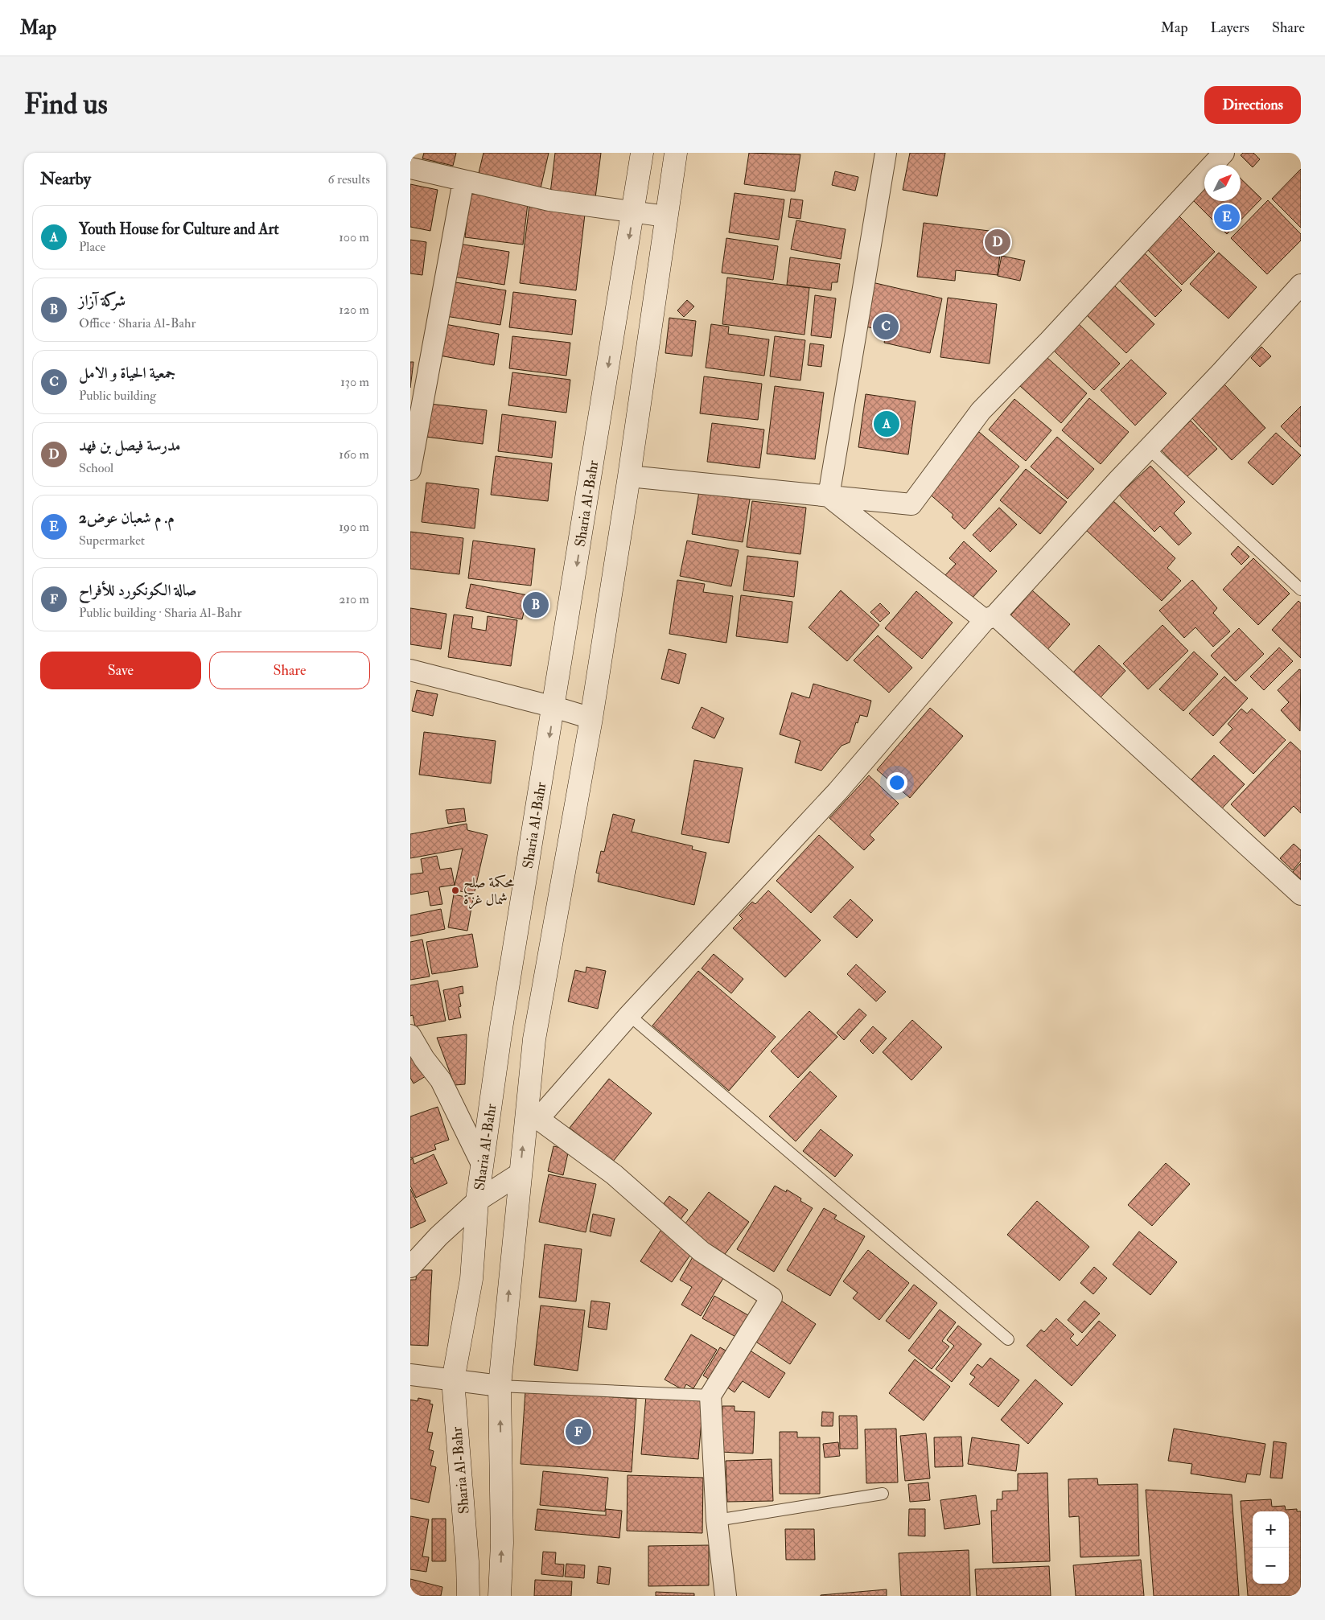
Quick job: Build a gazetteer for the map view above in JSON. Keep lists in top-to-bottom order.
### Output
{
  "streets": {
    "main road": ["Sharia Al-Bahr"]
  },
  "places": ["محكمة صلح شمال غزة"],
  "north": "top right",
  "page": {
    "header": "Map",
    "nav": ["Map", "Layers", "Share"],
    "buttons": [
      "Directions",
      ["Save", "Share"]
    ],
    "title": "Find us",
    "heading": ["Nearby", "6 results"],
    "pins": [
      "E",
      "D",
      "C",
      "A",
      "B",
      "F"
    ],
    "list": [
      {
        "mark": "A",
        "name": "Youth House for Culture and Art",
        "note": "Place",
        "value": "100 m"
      },
      {
        "mark": "B",
        "name": "شركة آزاز",
        "note": "Office · Sharia Al-Bahr",
        "value": "120 m"
      },
      {
        "mark": "C",
        "name": "جمعية الحياة و الامل",
        "note": "Public building",
        "value": "130 m"
      },
      {
        "mark": "D",
        "name": "مدرسة فيصل بن فهد",
        "note": "School",
        "value": "160 m"
      },
      {
        "mark": "E",
        "name": "م. م شعبان عوض2",
        "note": "Supermarket",
        "value": "190 m"
      },
      {
        "mark": "F",
        "name": "صالة الكونكورد للأفراح",
        "note": "Public building · Sharia Al-Bahr",
        "value": "210 m"
      }
    ],
    "map_buttons": ["+", "−"]
  }
}
